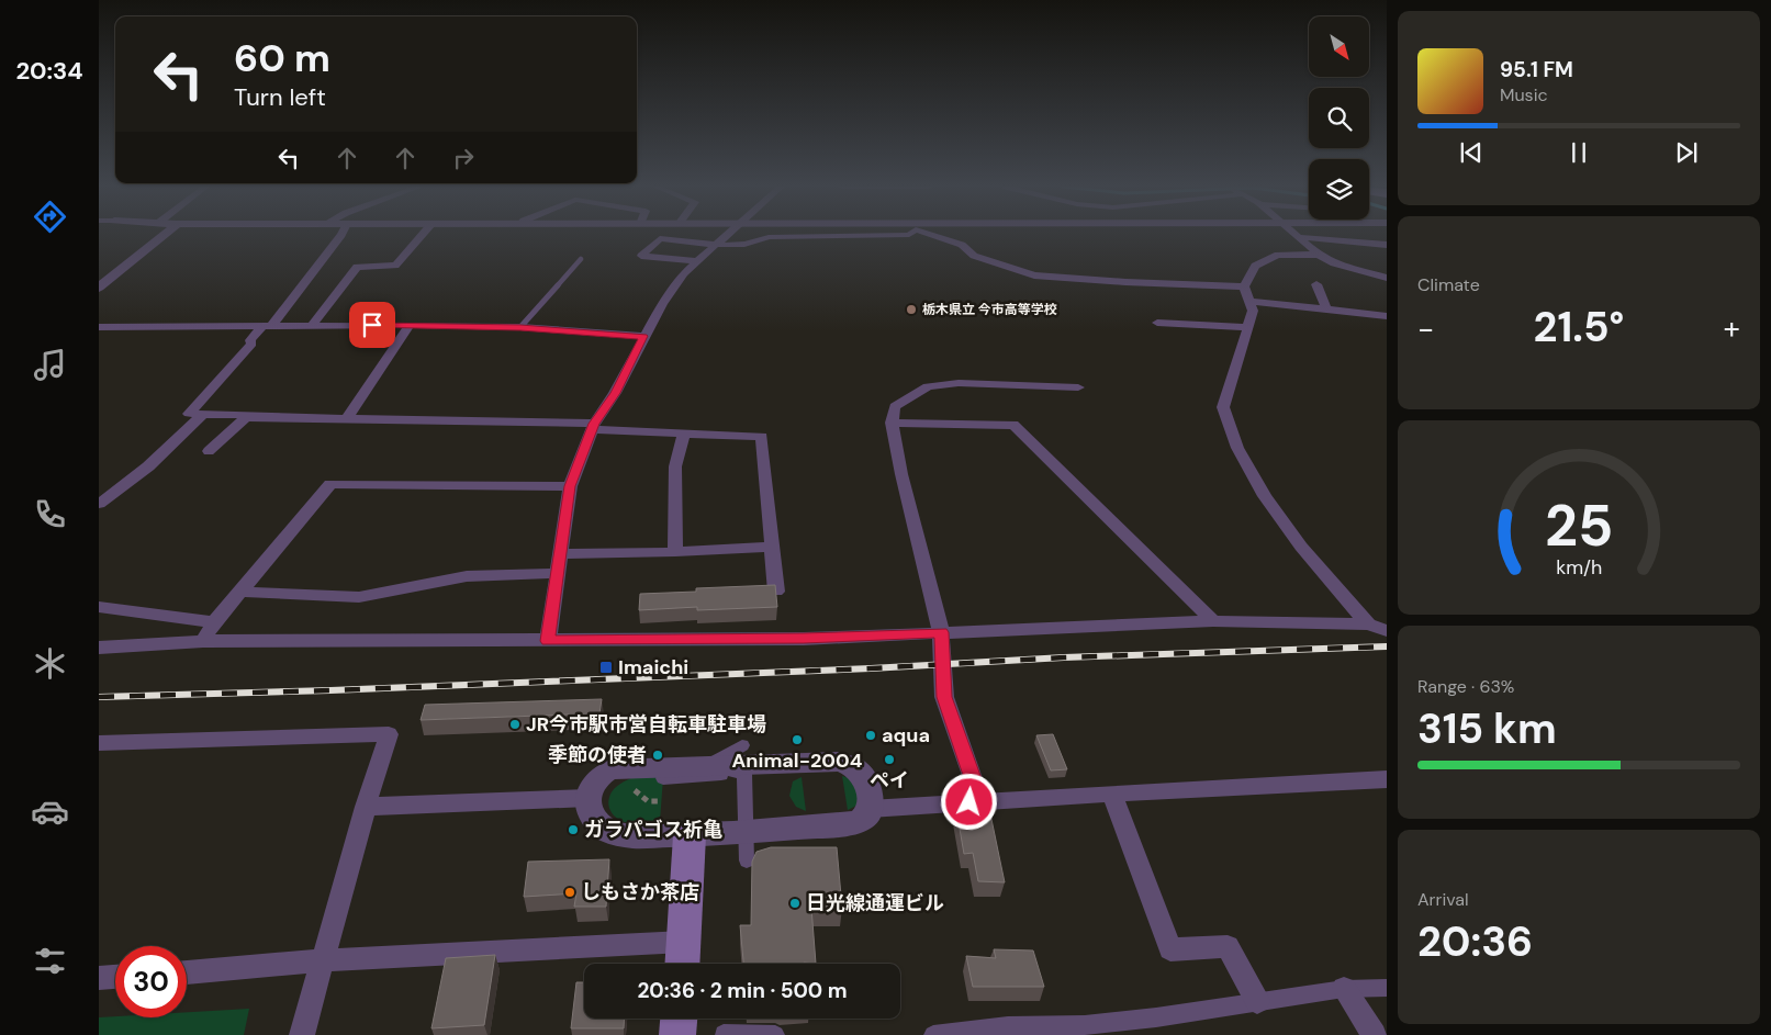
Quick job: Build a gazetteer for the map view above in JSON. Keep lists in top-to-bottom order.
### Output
{
  "places": {
    "other": [
      "栃木県立 今市高等学校",
      "JR今市駅市営自転車駐車場",
      "aqua",
      "Animal-2004",
      "季節の使者",
      "ペイ",
      "ガラパゴス祈亀",
      "しもさか茶店",
      "日光線通運ビル"
    ],
    "transit": ["Imaichi"]
  },
  "north": "bottom right",
  "page": {
    "tabs": "20:34",
    "turn": ["60 m", "Turn left"],
    "song": ["95.1 FM", "Music"],
    "tile": [
      "Climate",
      ["Range · 63%", "315 km"],
      ["Arrival", "20:36"]
    ],
    "heat": ["−", "21.5°", "+"],
    "limit": "30",
    "trip": "20:36 · 2 min · 500 m",
    "gauge": ["25", "km/h"]
  }
}
